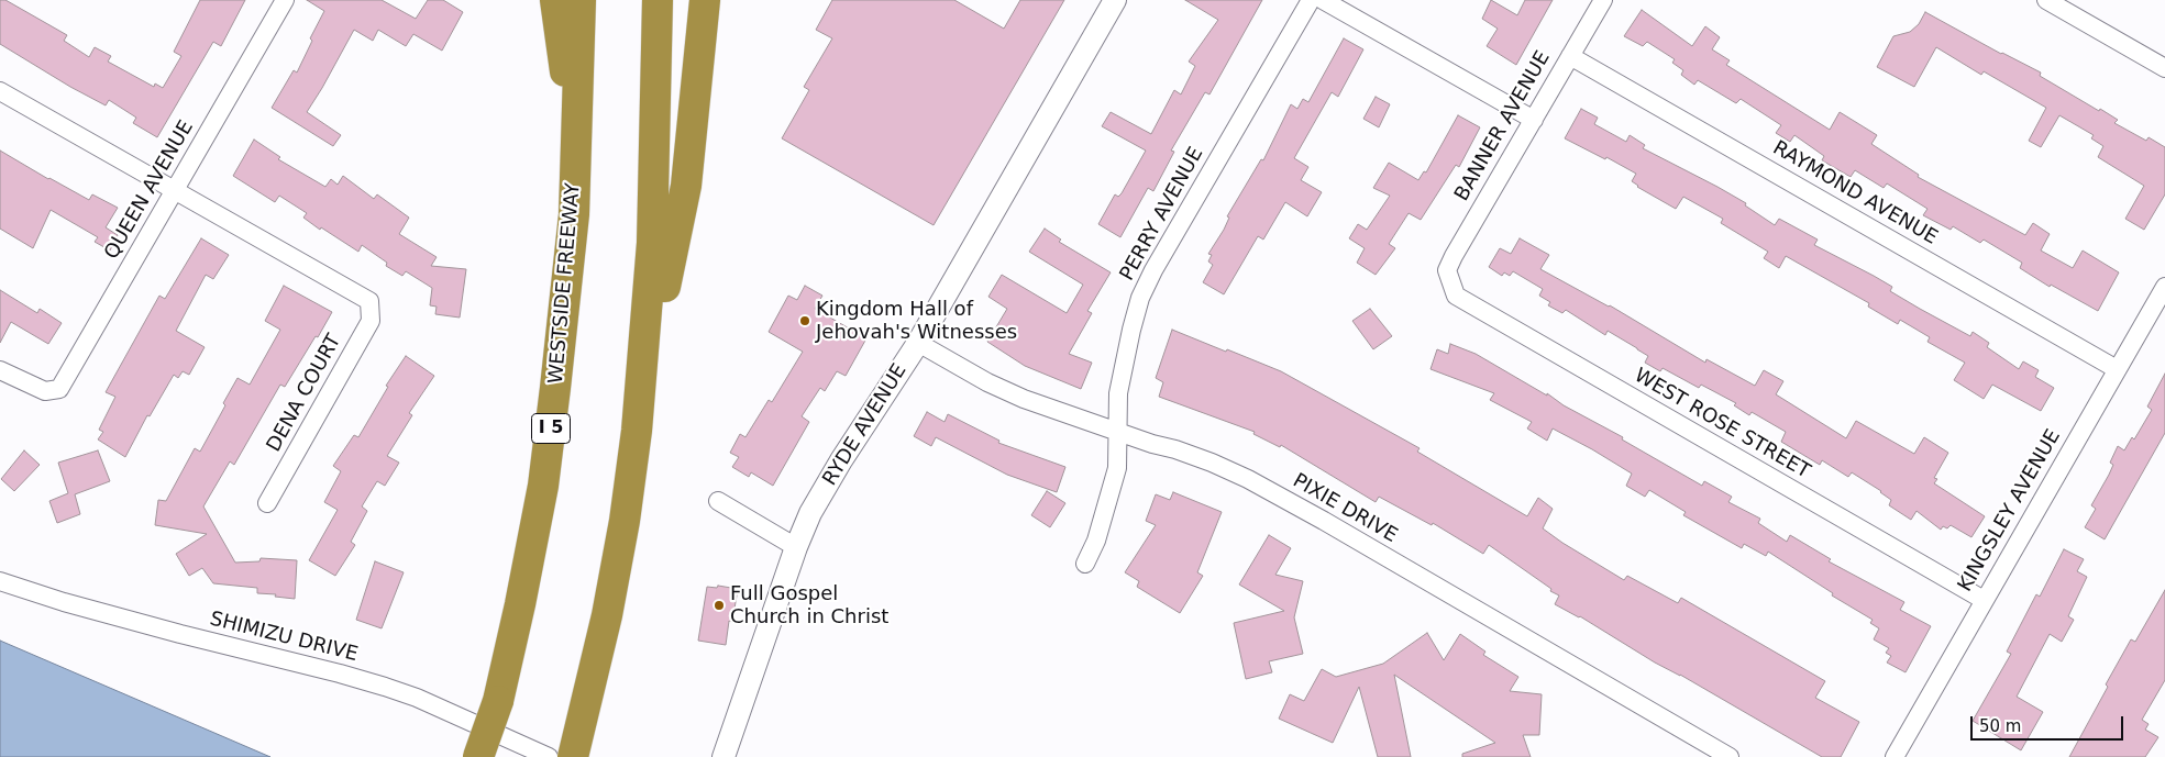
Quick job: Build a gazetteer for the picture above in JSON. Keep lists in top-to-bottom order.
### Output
{
  "streets": {
    "highway": ["WESTSIDE FREEWAY", "I 5"],
    "street": [
      "BANNER AVENUE",
      "QUEEN AVENUE",
      "RAYMOND AVENUE",
      "PERRY AVENUE",
      "DENA COURT",
      "WEST ROSE STREET",
      "RYDE AVENUE",
      "PIXIE DRIVE",
      "KINGSLEY AVENUE",
      "SHIMIZU DRIVE"
    ]
  },
  "crossings": [
    ["BANNER AVENUE", "RAYMOND AVENUE"],
    ["BANNER AVENUE", "WEST ROSE STREET"],
    ["QUEEN AVENUE", "DENA COURT"],
    ["RAYMOND AVENUE", "KINGSLEY AVENUE"],
    ["PERRY AVENUE", "PIXIE DRIVE"],
    ["WEST ROSE STREET", "KINGSLEY AVENUE"],
    ["RYDE AVENUE", "PIXIE DRIVE"]
  ],
  "places": ["Kingdom Hall of Jehovah's Witnesses", "Full Gospel Church in Christ"],
  "scale_bar": "50 m"
}
